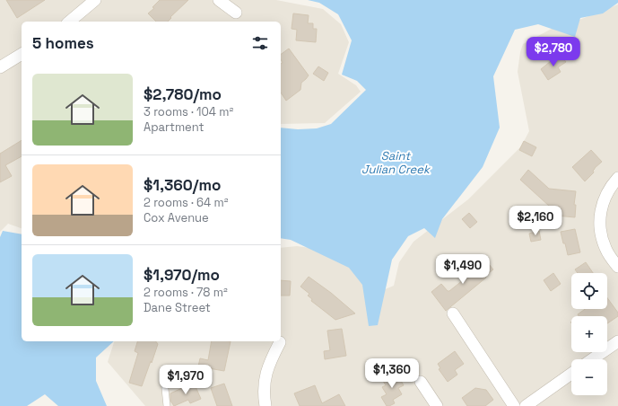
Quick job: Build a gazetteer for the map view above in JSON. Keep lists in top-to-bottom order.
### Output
{
  "water": ["Saint Julian Creek"],
  "page": {
    "heading": "5 homes",
    "price": [
      "$2,780",
      "$2,160",
      "$1,490",
      "$1,360",
      "$1,970"
    ],
    "list": [
      {
        "name": "$2,780/mo",
        "note": "3 rooms · 104 m² · Apartment"
      },
      {
        "name": "$1,360/mo",
        "note": "2 rooms · 64 m² · Cox Avenue"
      },
      {
        "name": "$1,970/mo",
        "note": "2 rooms · 78 m² · Dane Street"
      }
    ],
    "map_buttons": ["+", "−"]
  }
}
